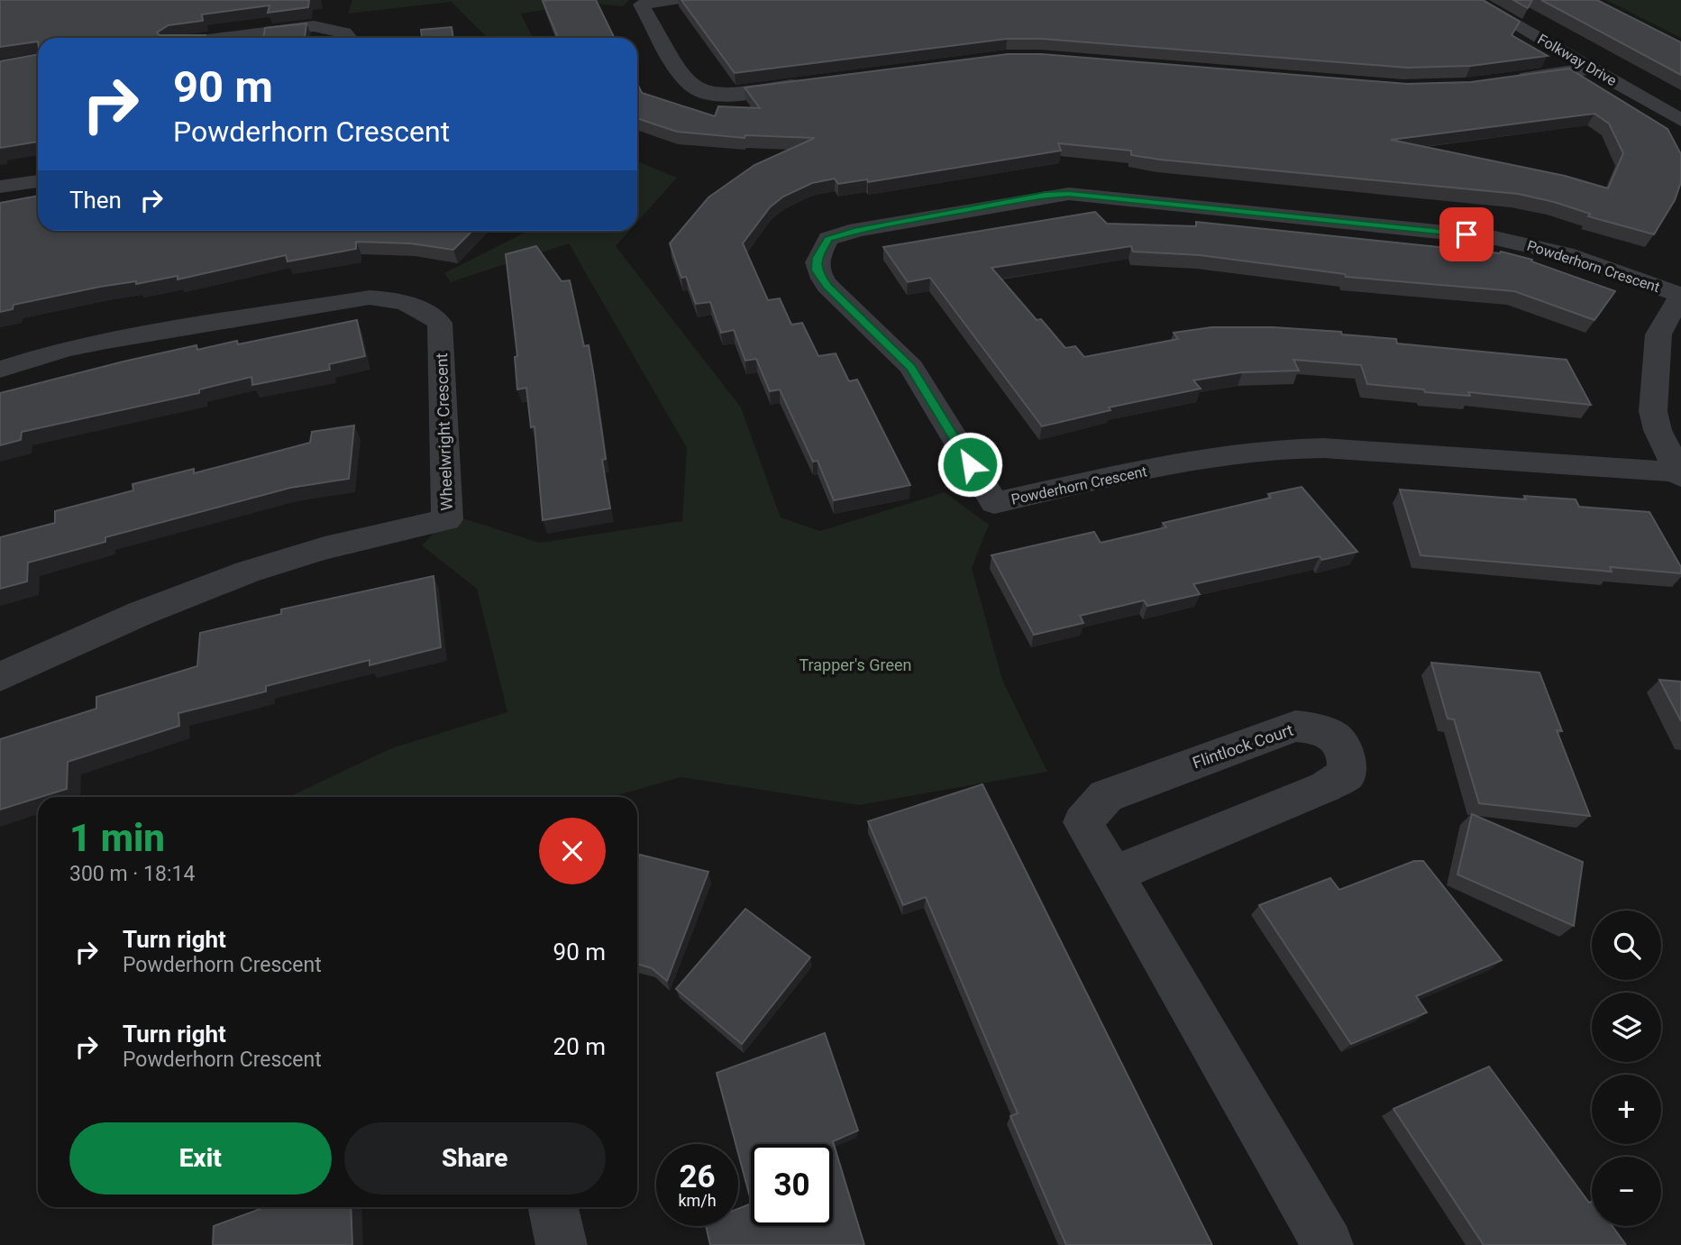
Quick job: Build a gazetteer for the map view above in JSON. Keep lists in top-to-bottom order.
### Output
{
  "streets": {
    "street": [
      "Folkway Drive",
      "Powderhorn Crescent",
      "Wheelwright Crescent",
      "Flintlock Court"
    ]
  },
  "parks": ["Trapper's Green"],
  "page": {
    "turn": ["90 m", "Powderhorn Crescent"],
    "then": "Then",
    "heading": ["1 min", "300 m · 18:14"],
    "list": [
      {
        "name": "Turn right",
        "note": "Powderhorn Crescent",
        "value": "90 m"
      },
      {
        "name": "Turn right",
        "note": "Powderhorn Crescent",
        "value": "20 m"
      }
    ],
    "map_buttons": ["+", "−"],
    "buttons": ["Exit", "Share"],
    "speed": "26 km/h",
    "limit": "30"
  }
}
